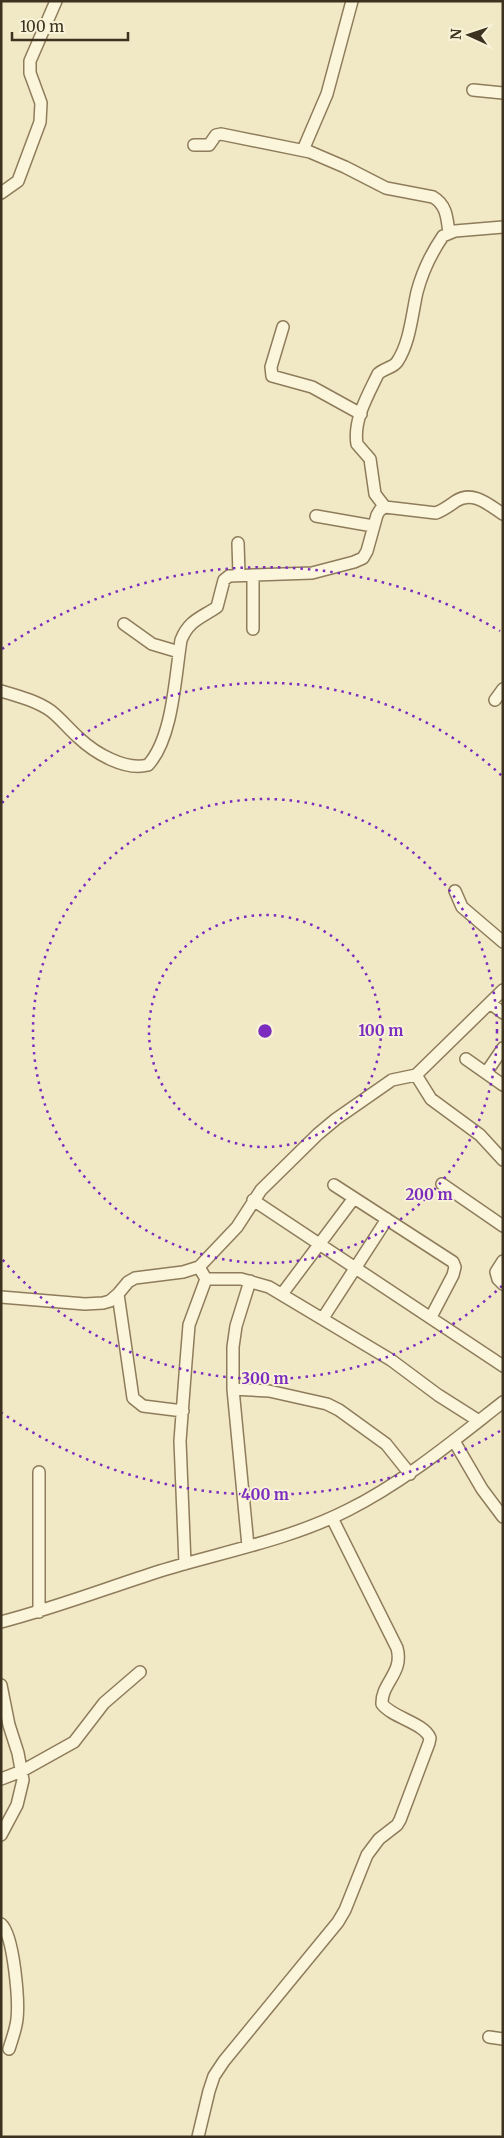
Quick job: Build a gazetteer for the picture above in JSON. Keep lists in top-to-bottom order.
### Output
{
  "scale_bar": "100 m",
  "north": "left",
  "rings": [
    "100 m",
    "200 m",
    "300 m",
    "400 m"
  ]
}
